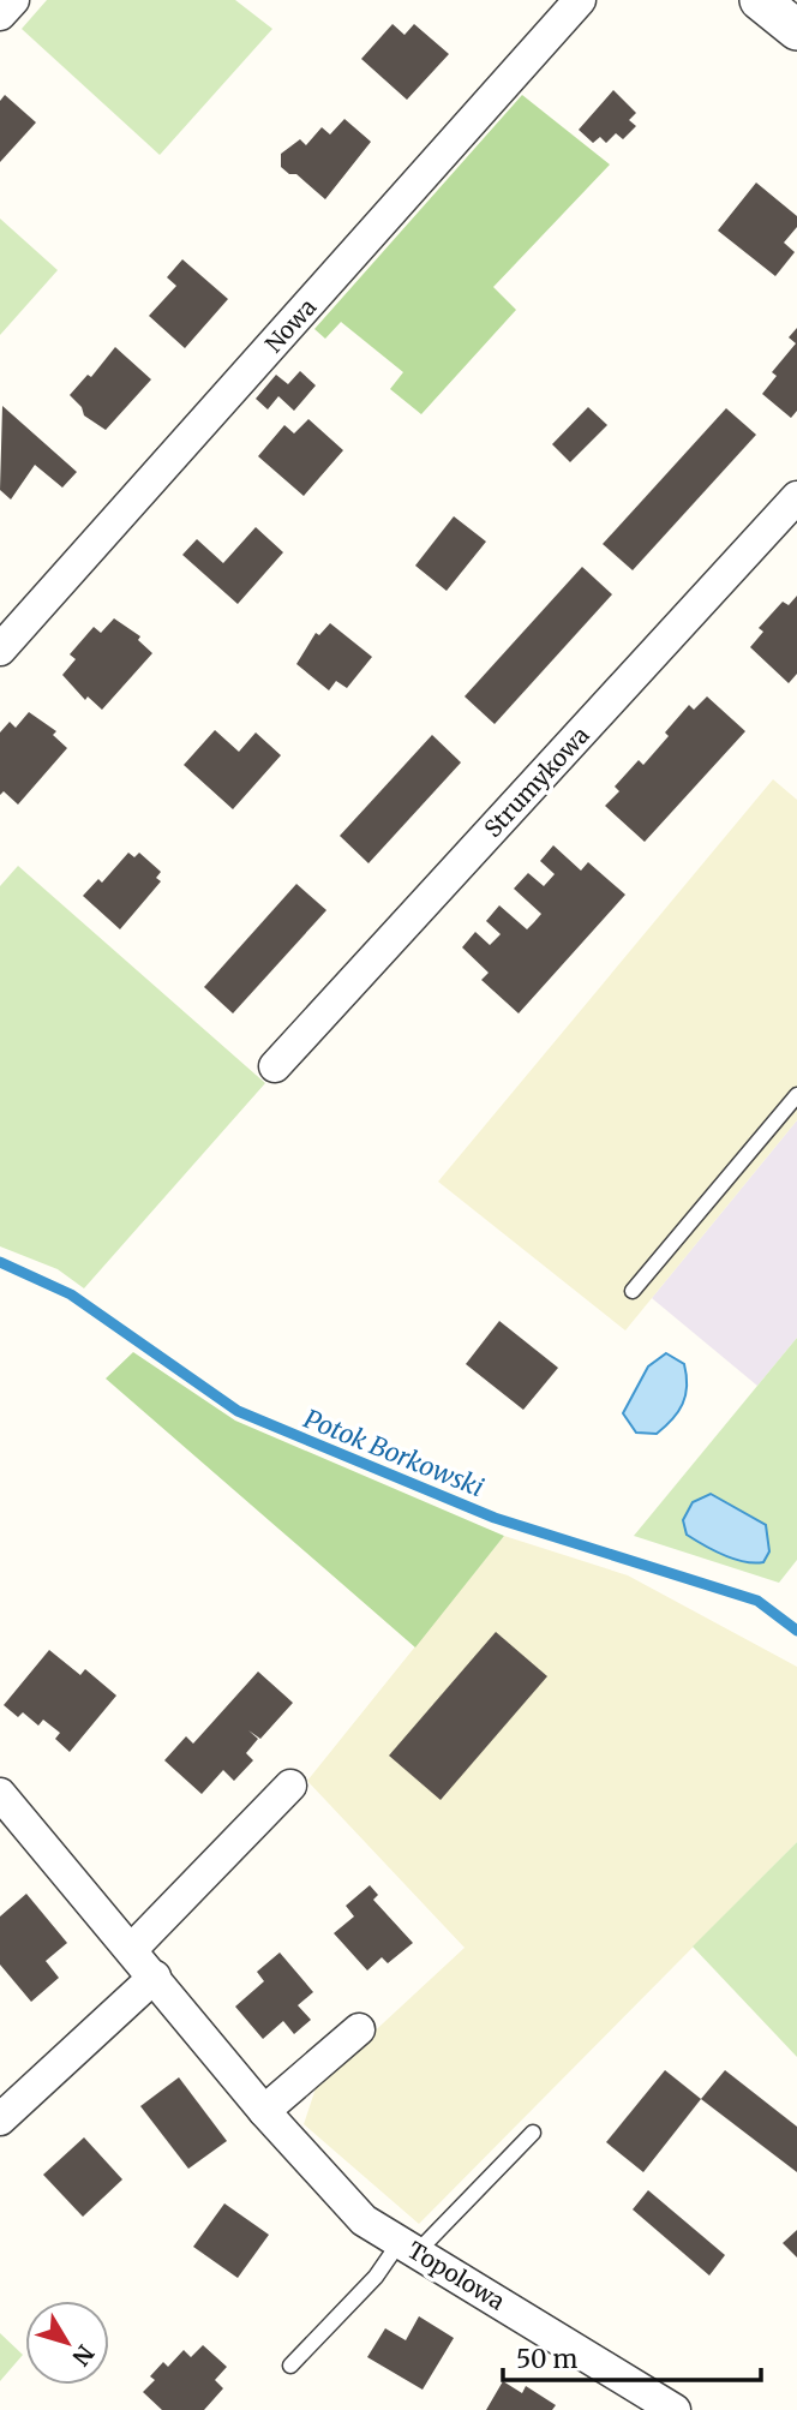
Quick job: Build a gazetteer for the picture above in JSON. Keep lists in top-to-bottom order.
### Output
{
  "streets": {
    "street": ["Nowa", "Strumykowa", "Topolowa"]
  },
  "water": ["Potok Borkowski"],
  "scale_bar": "50 m",
  "north": "bottom right"
}
